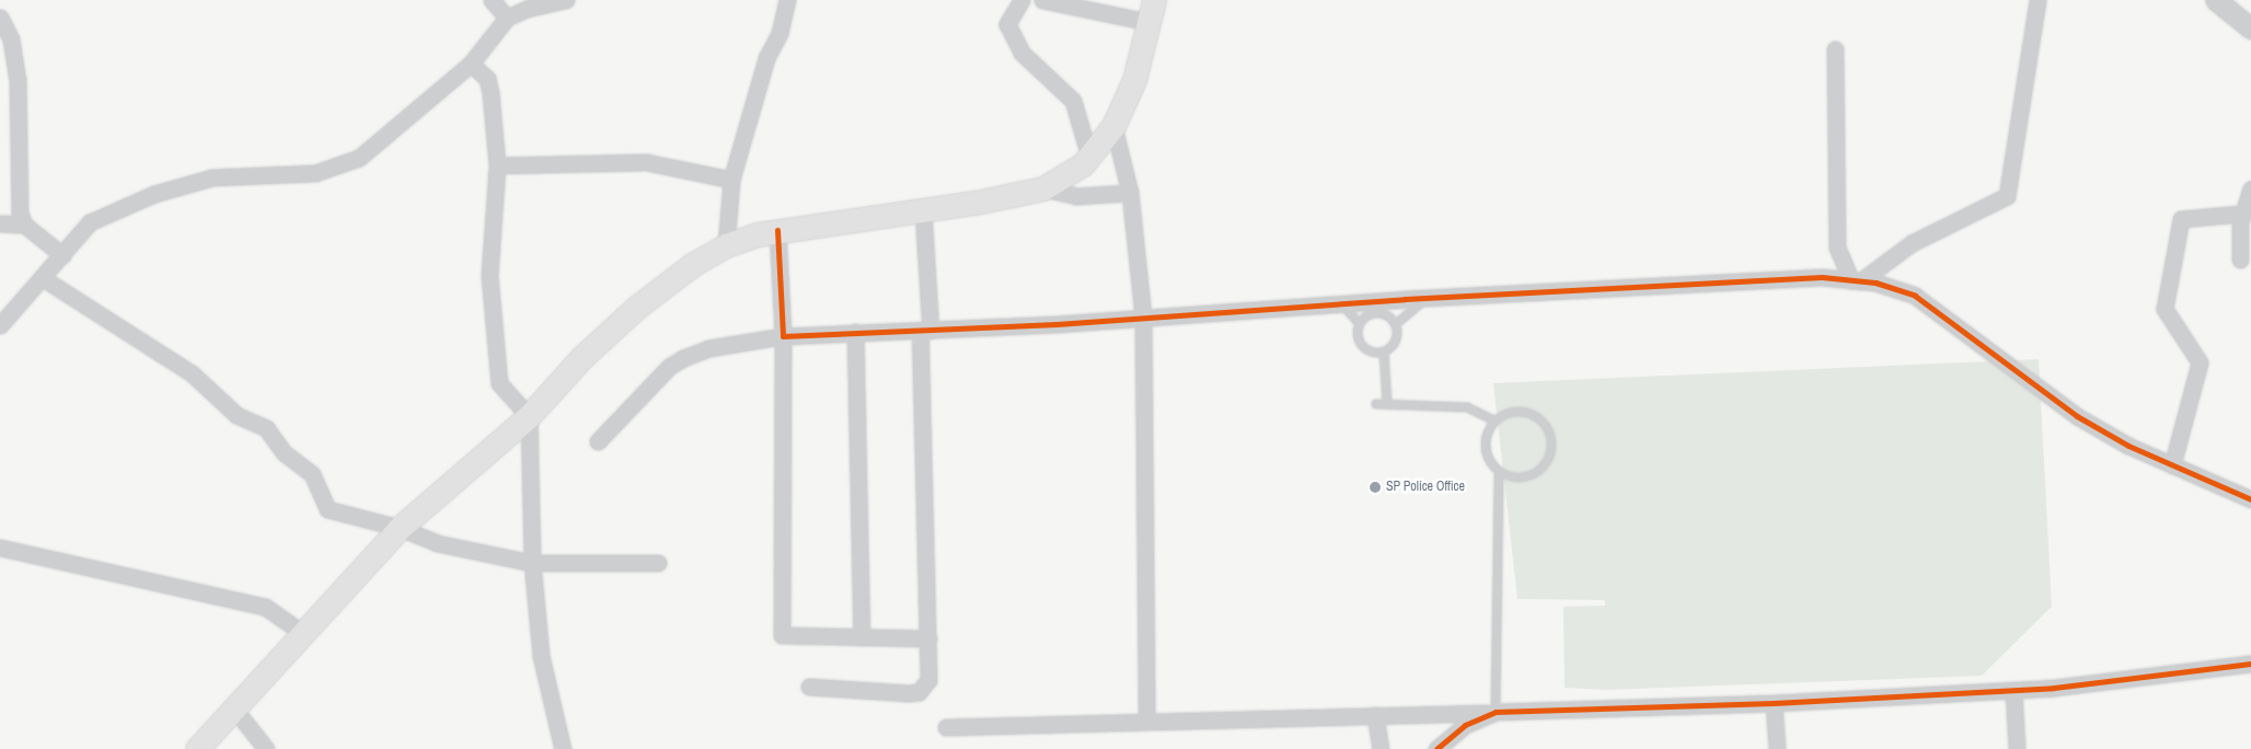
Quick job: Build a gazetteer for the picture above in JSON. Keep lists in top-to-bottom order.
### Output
{
  "places": ["SP Police Office"]
}
